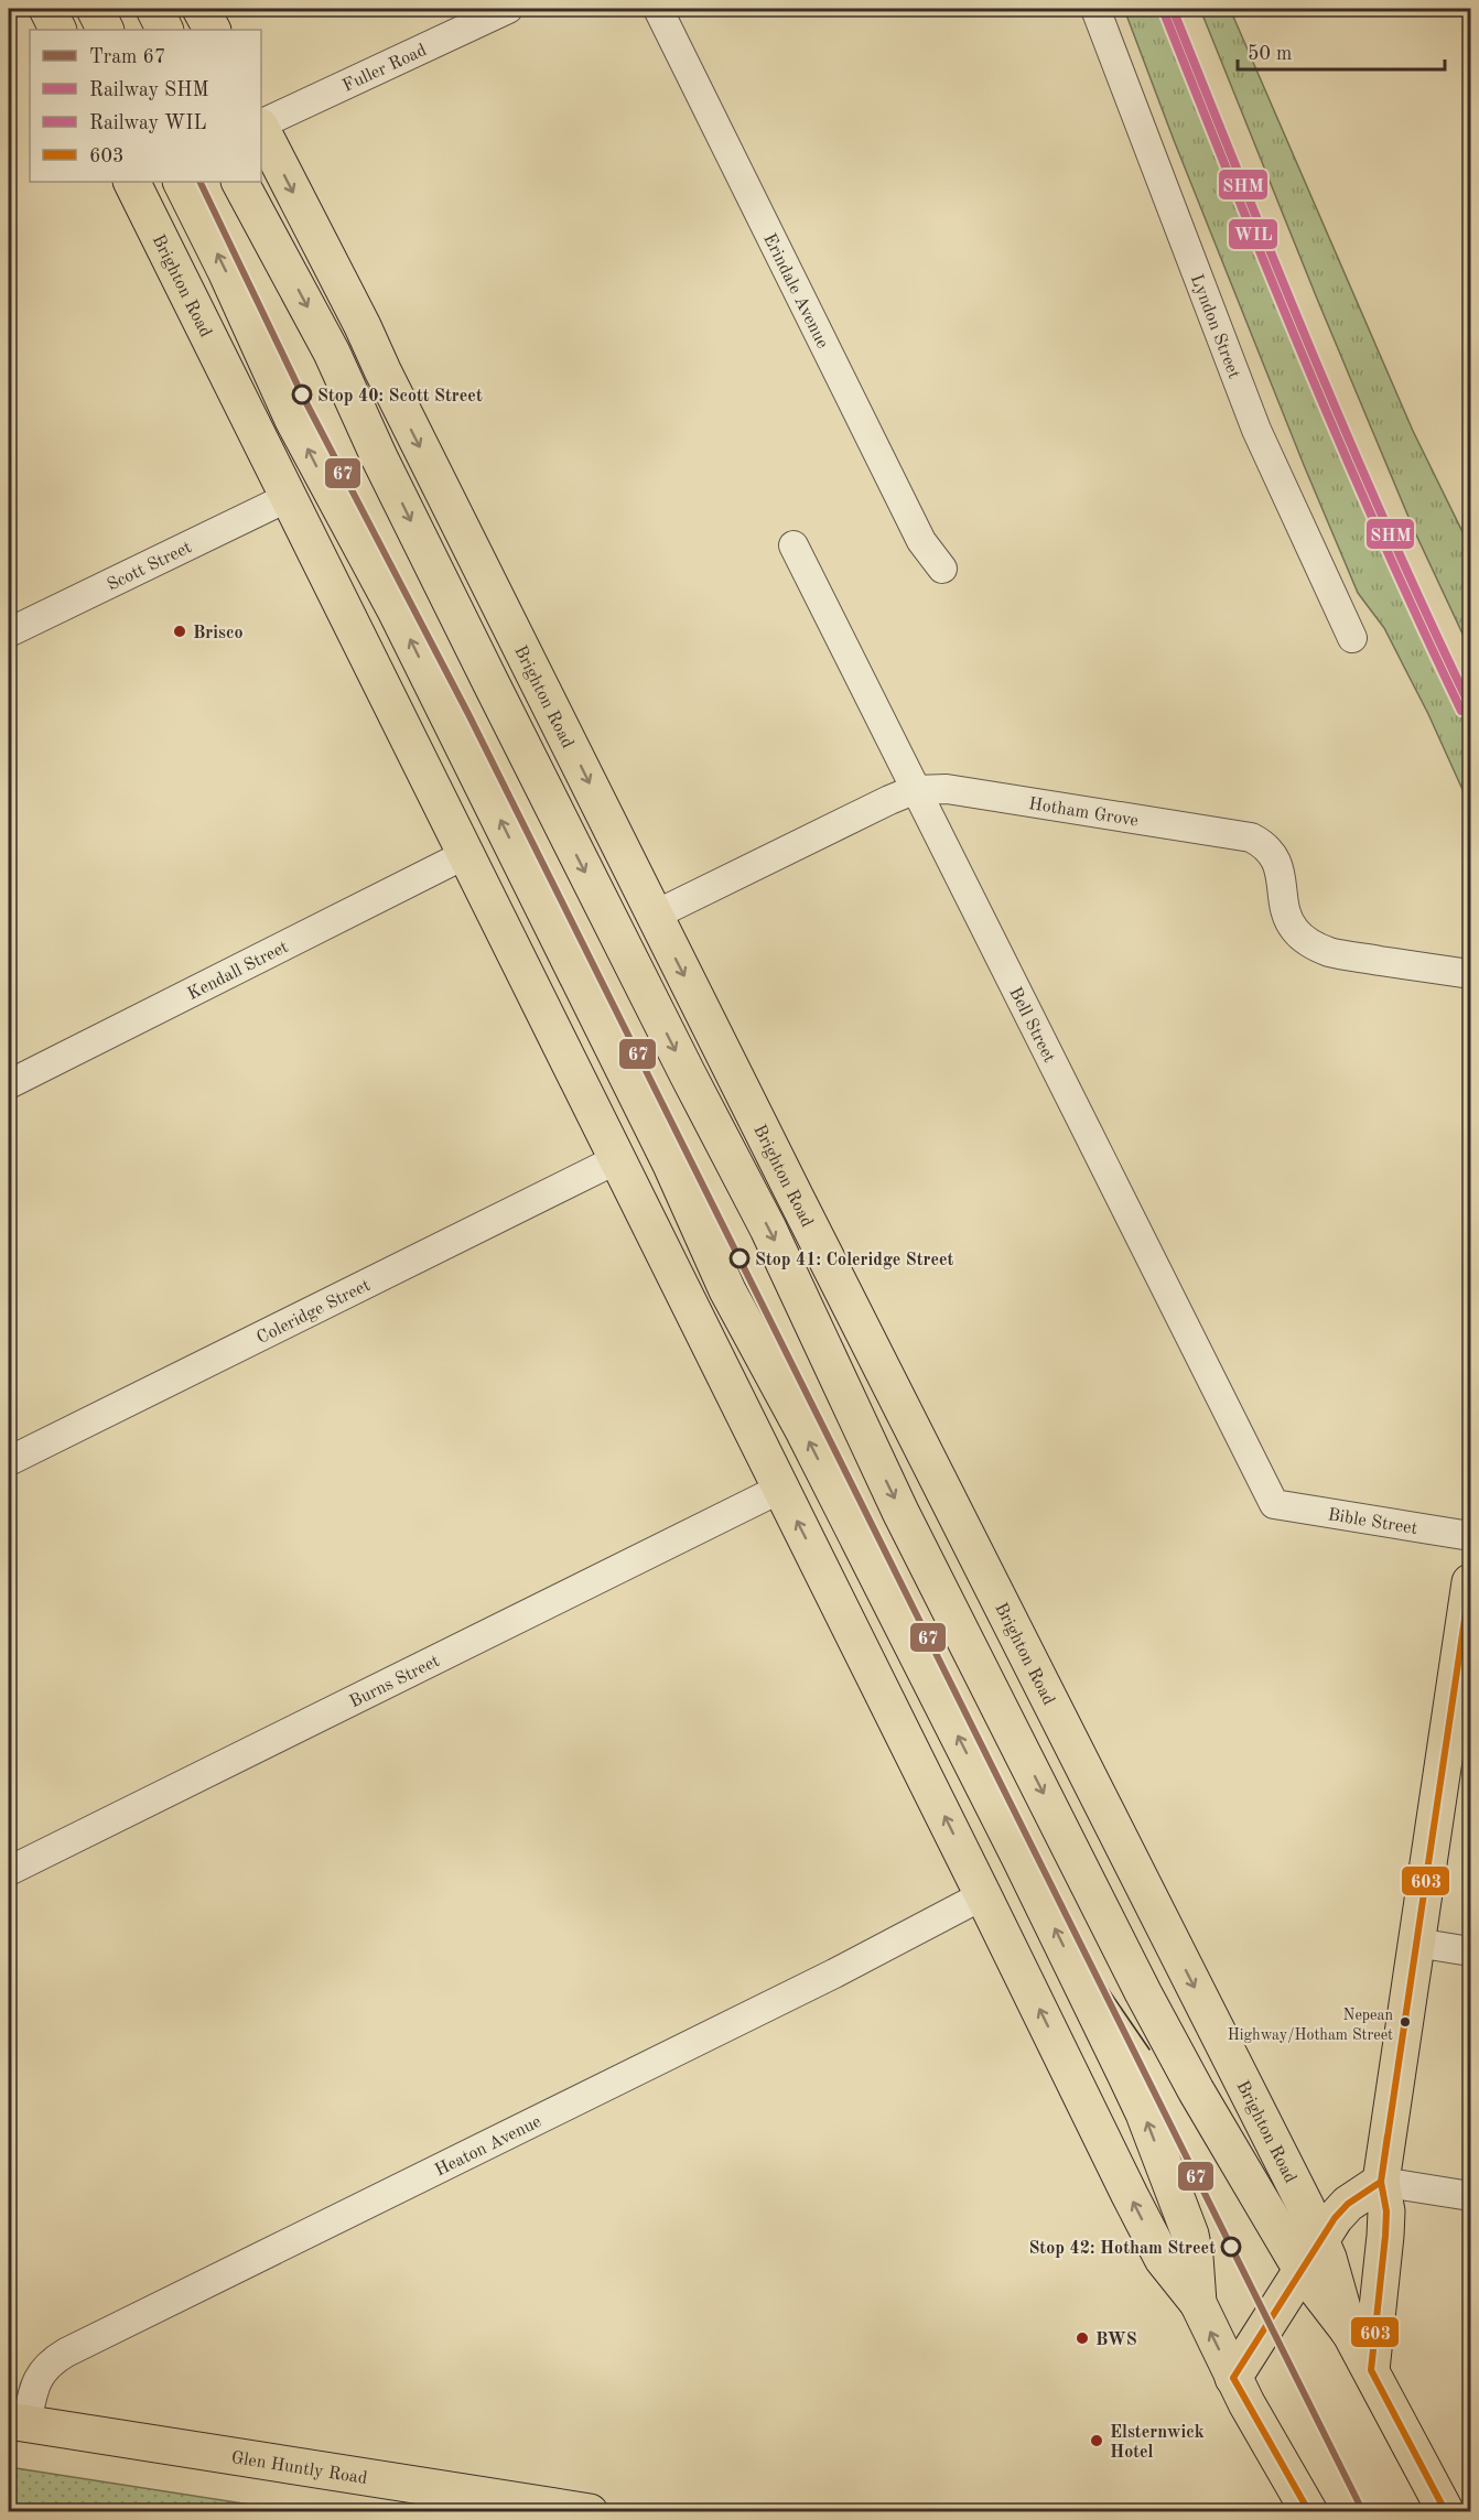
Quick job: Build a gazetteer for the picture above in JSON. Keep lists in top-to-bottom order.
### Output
{
  "streets": {
    "main road": ["Brighton Road", "Glen Huntly Road"],
    "street": [
      "Fuller Road",
      "Erindale Avenue",
      "Lyndon Street",
      "Scott Street",
      "Hotham Grove",
      "Kendall Street",
      "Bell Street",
      "Coleridge Street",
      "Bible Street",
      "Burns Street",
      "Heaton Avenue"
    ]
  },
  "crossings": [
    ["Brighton Road", "Scott Street"],
    ["Brighton Road", "Hotham Grove"],
    ["Brighton Road", "Kendall Street"],
    ["Brighton Road", "Coleridge Street"],
    ["Brighton Road", "Burns Street"],
    ["Brighton Road", "Heaton Avenue"],
    ["Hotham Grove", "Bell Street"],
    ["Bell Street", "Bible Street"],
    ["Heaton Avenue", "Glen Huntly Road"]
  ],
  "places": [
    "Stop 40: Scott Street",
    "Brisco",
    "Stop 41: Coleridge Street",
    "Nepean Highway/Hotham Street",
    "Stop 42: Hotham Street",
    "BWS",
    "Elsternwick Hotel"
  ],
  "lines": [
    "rail line SHM",
    "rail line WIL",
    "tram line 67",
    "transit line 603"
  ],
  "legend": [
    "Tram 67",
    "Railway SHM",
    "Railway WIL",
    "603"
  ],
  "scale_bar": "50 m"
}
